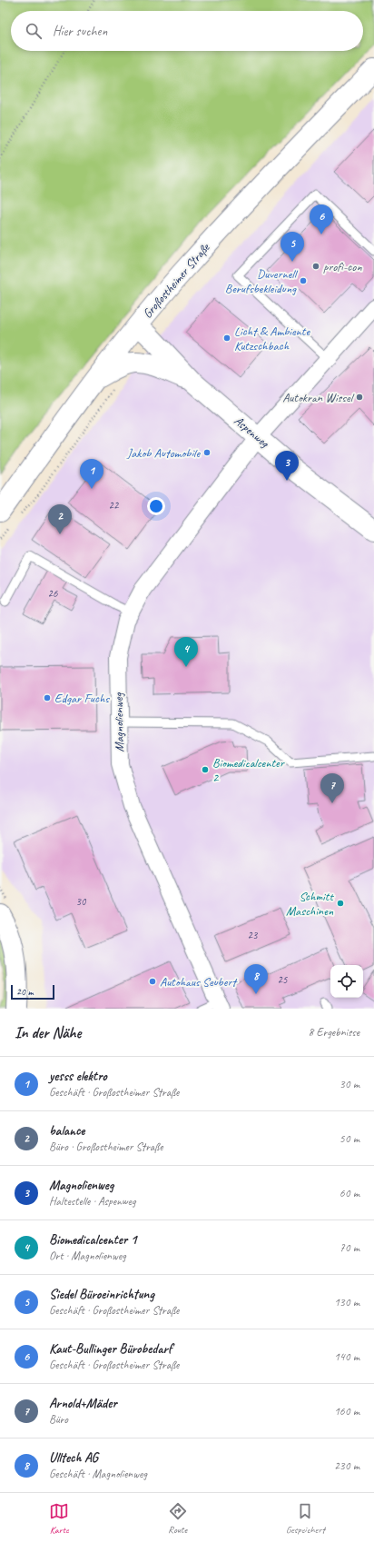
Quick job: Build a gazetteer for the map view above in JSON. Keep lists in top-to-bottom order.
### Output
{
  "streets": {
    "main road": ["Großostheimer Straße", "Aspenweg"],
    "street": ["Magnolienweg"]
  },
  "crossings": [
    ["Großostheimer Straße", "Aspenweg"],
    ["Aspenweg", "Magnolienweg"]
  ],
  "places": [
    "profi-con",
    "Duvernell Berufsbekleidung",
    "Licht & Ambiente Kutzschbach",
    "Autokran Wissel",
    "Jakob Automobile",
    "Edgar Fuchs",
    "Biomedicalcenter 2",
    "Schmitt Maschinen",
    "Autohaus Seubert"
  ],
  "house_numbers": [
    "22",
    "26",
    "30",
    "23",
    "25"
  ],
  "scale_bar": "20 m",
  "page": {
    "search": "Hier suchen",
    "pins": [
      "6",
      "5",
      "3",
      "1",
      "2",
      "4",
      "7",
      "8"
    ],
    "scale": "20 m",
    "heading": ["In der Nähe", "8 Ergebnisse"],
    "list": [
      {
        "mark": "1",
        "name": "yesss elektro",
        "note": "Geschäft · Großostheimer Straße",
        "value": "30 m"
      },
      {
        "mark": "2",
        "name": "balance",
        "note": "Büro · Großostheimer Straße",
        "value": "50 m"
      },
      {
        "mark": "3",
        "name": "Magnolienweg",
        "note": "Haltestelle · Aspenweg",
        "value": "60 m"
      },
      {
        "mark": "4",
        "name": "Biomedicalcenter 1",
        "note": "Ort · Magnolienweg",
        "value": "70 m"
      },
      {
        "mark": "5",
        "name": "Siedel Büroeinrichtung",
        "note": "Geschäft · Großostheimer Straße",
        "value": "130 m"
      },
      {
        "mark": "6",
        "name": "Kaut-Bullinger Bürobedarf",
        "note": "Geschäft · Großostheimer Straße",
        "value": "140 m"
      },
      {
        "mark": "7",
        "name": "Arnold+Mäder",
        "note": "Büro",
        "value": "160 m"
      },
      {
        "mark": "8",
        "name": "Ulltech AG",
        "note": "Geschäft · Magnolienweg",
        "value": "230 m"
      }
    ],
    "nav": ["Karte", "Route", "Gespeichert"]
  }
}
